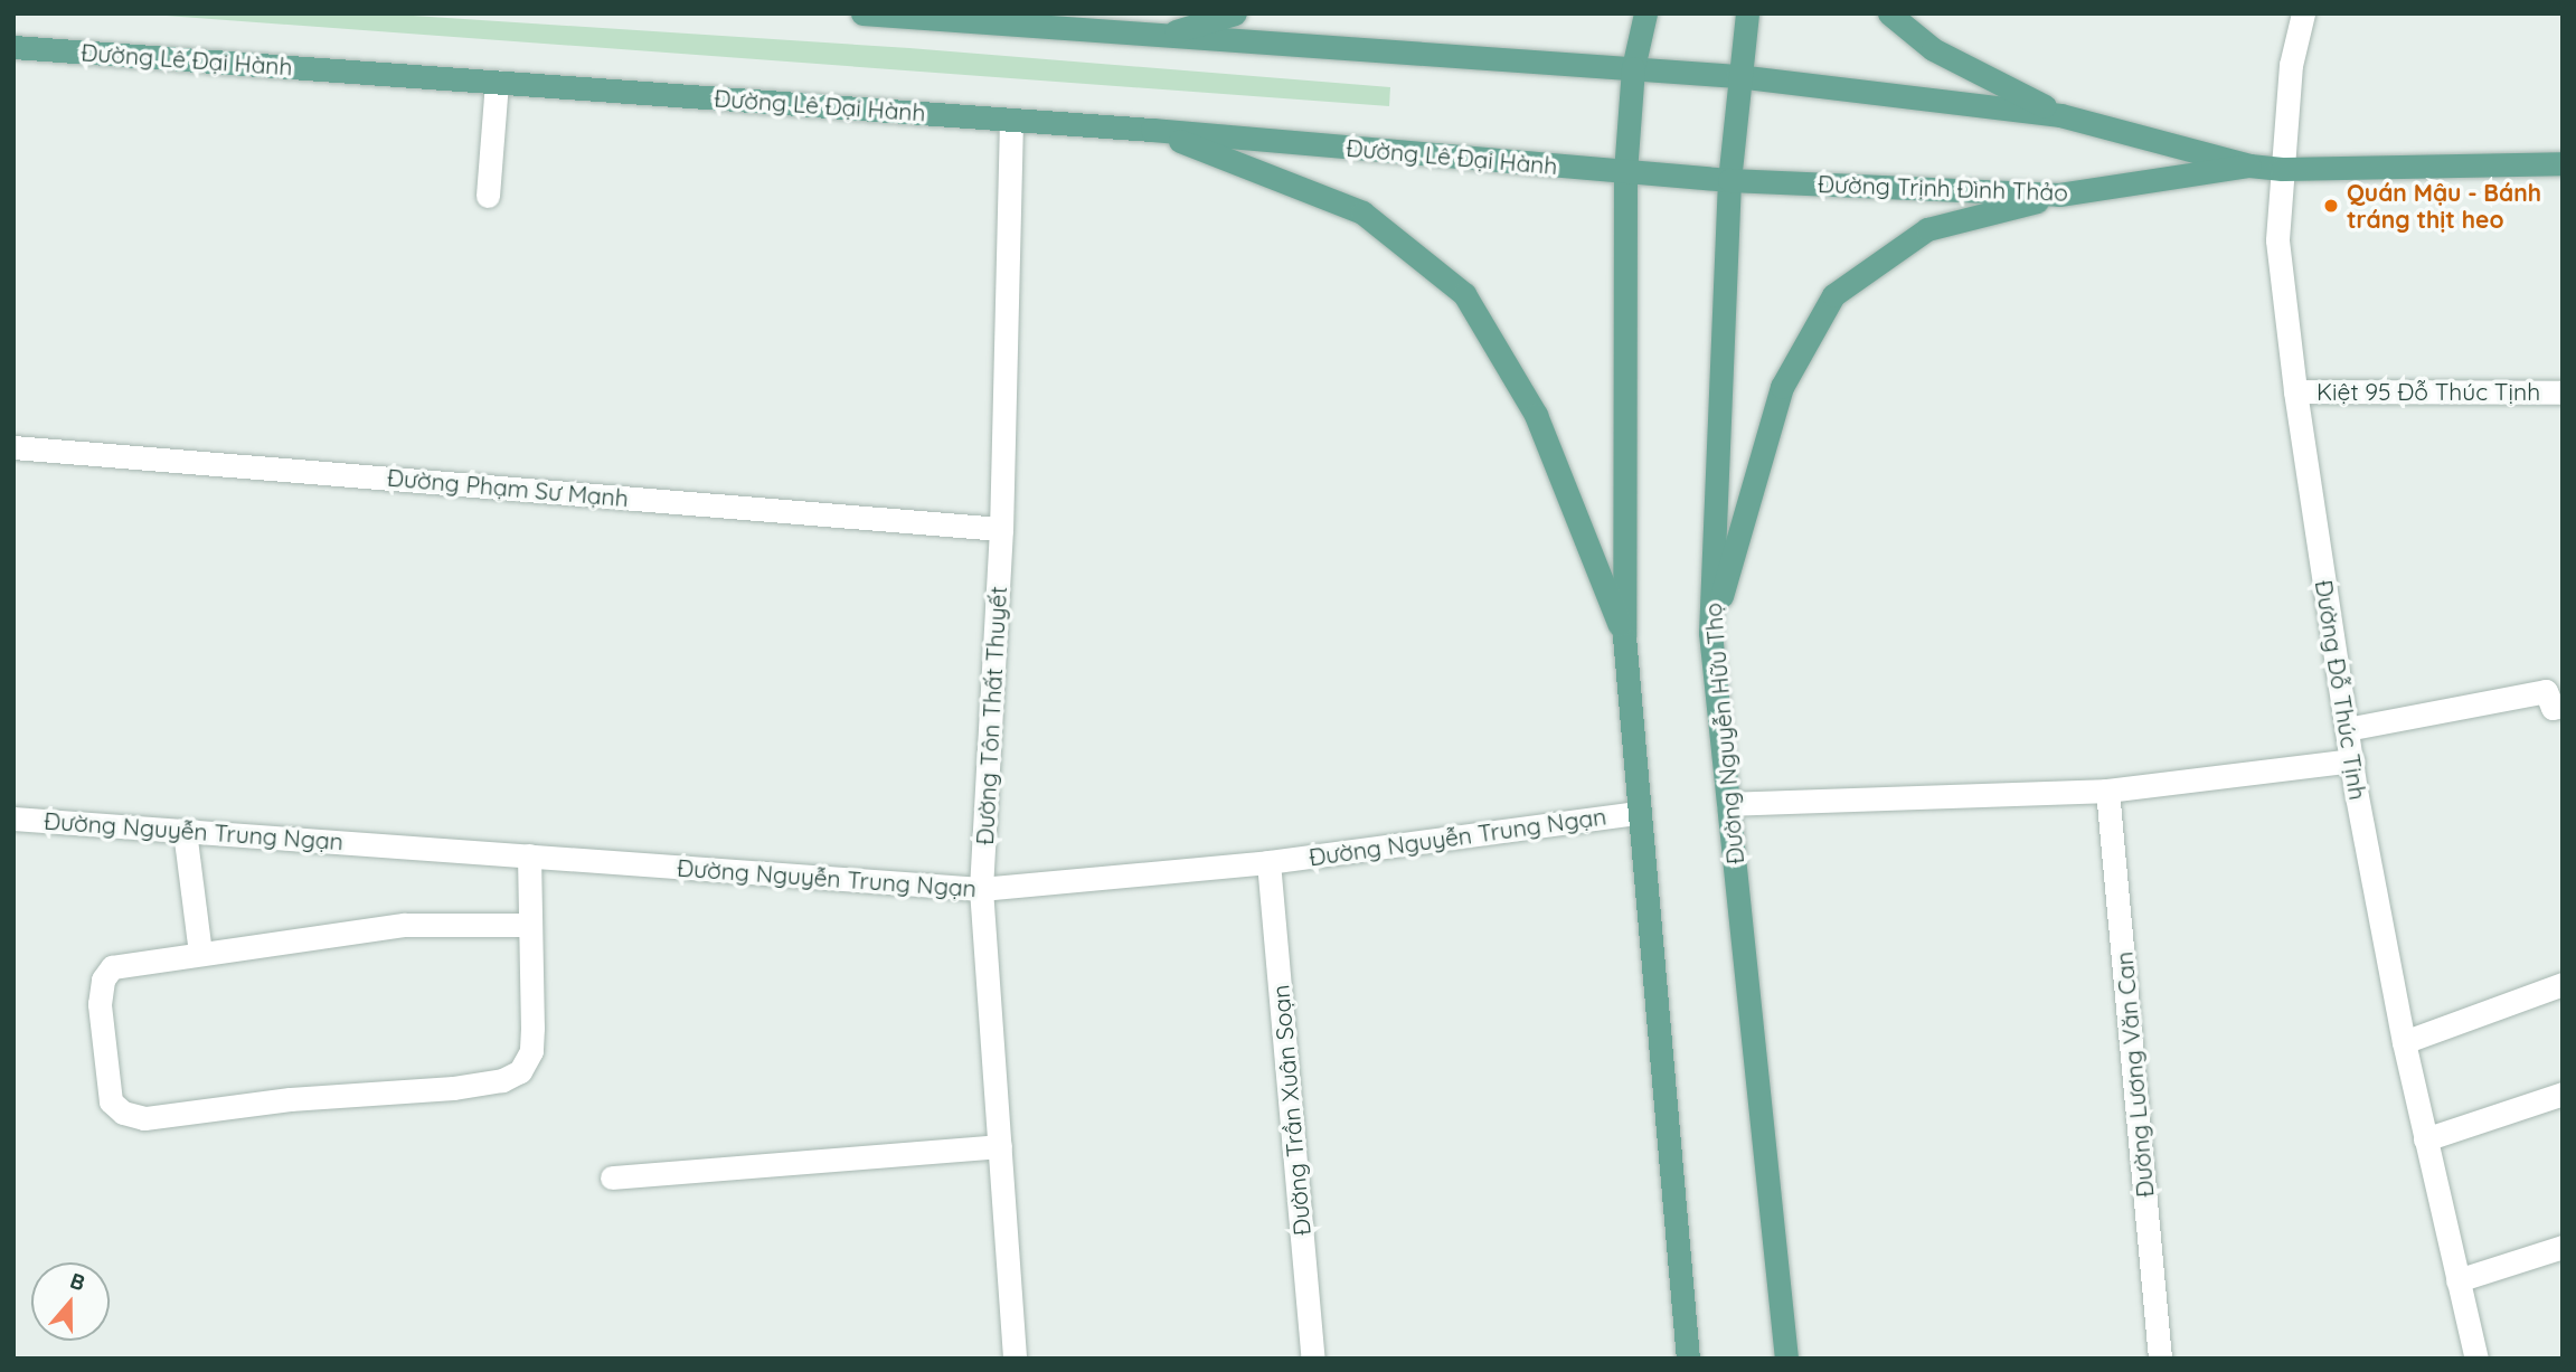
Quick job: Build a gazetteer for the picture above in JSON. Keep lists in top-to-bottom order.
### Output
{
  "streets": {
    "main road": ["Đường Lê Đại Hành", "Đường Trịnh Đình Thảo", "Đường Nguyễn Hữu Thọ"],
    "street": [
      "Kiệt 95 Đỗ Thúc Tịnh",
      "Đường Phạm Sư Mạnh",
      "Đường Đỗ Thúc Tịnh",
      "Đường Tôn Thất Thuyết",
      "Đường Nguyễn Trung Ngạn",
      "Đường Lương Văn Can",
      "Đường Trần Xuân Soạn"
    ]
  },
  "crossings": [
    ["Đường Lê Đại Hành", "Đường Trịnh Đình Thảo"],
    ["Đường Lê Đại Hành", "Đường Tôn Thất Thuyết"],
    ["Đường Lê Đại Hành", "Đường Nguyễn Hữu Thọ"],
    ["Đường Trịnh Đình Thảo", "Đường Đỗ Thúc Tịnh"],
    ["Đường Trịnh Đình Thảo", "Đường Nguyễn Hữu Thọ"],
    ["Kiệt 95 Đỗ Thúc Tịnh", "Đường Đỗ Thúc Tịnh"],
    ["Đường Phạm Sư Mạnh", "Đường Tôn Thất Thuyết"],
    ["Đường Tôn Thất Thuyết", "Đường Nguyễn Trung Ngạn"],
    ["Đường Nguyễn Trung Ngạn", "Đường Trần Xuân Soạn"]
  ],
  "places": ["Quán Mậu - Bánh tráng thịt heo"],
  "north": "top"
}
